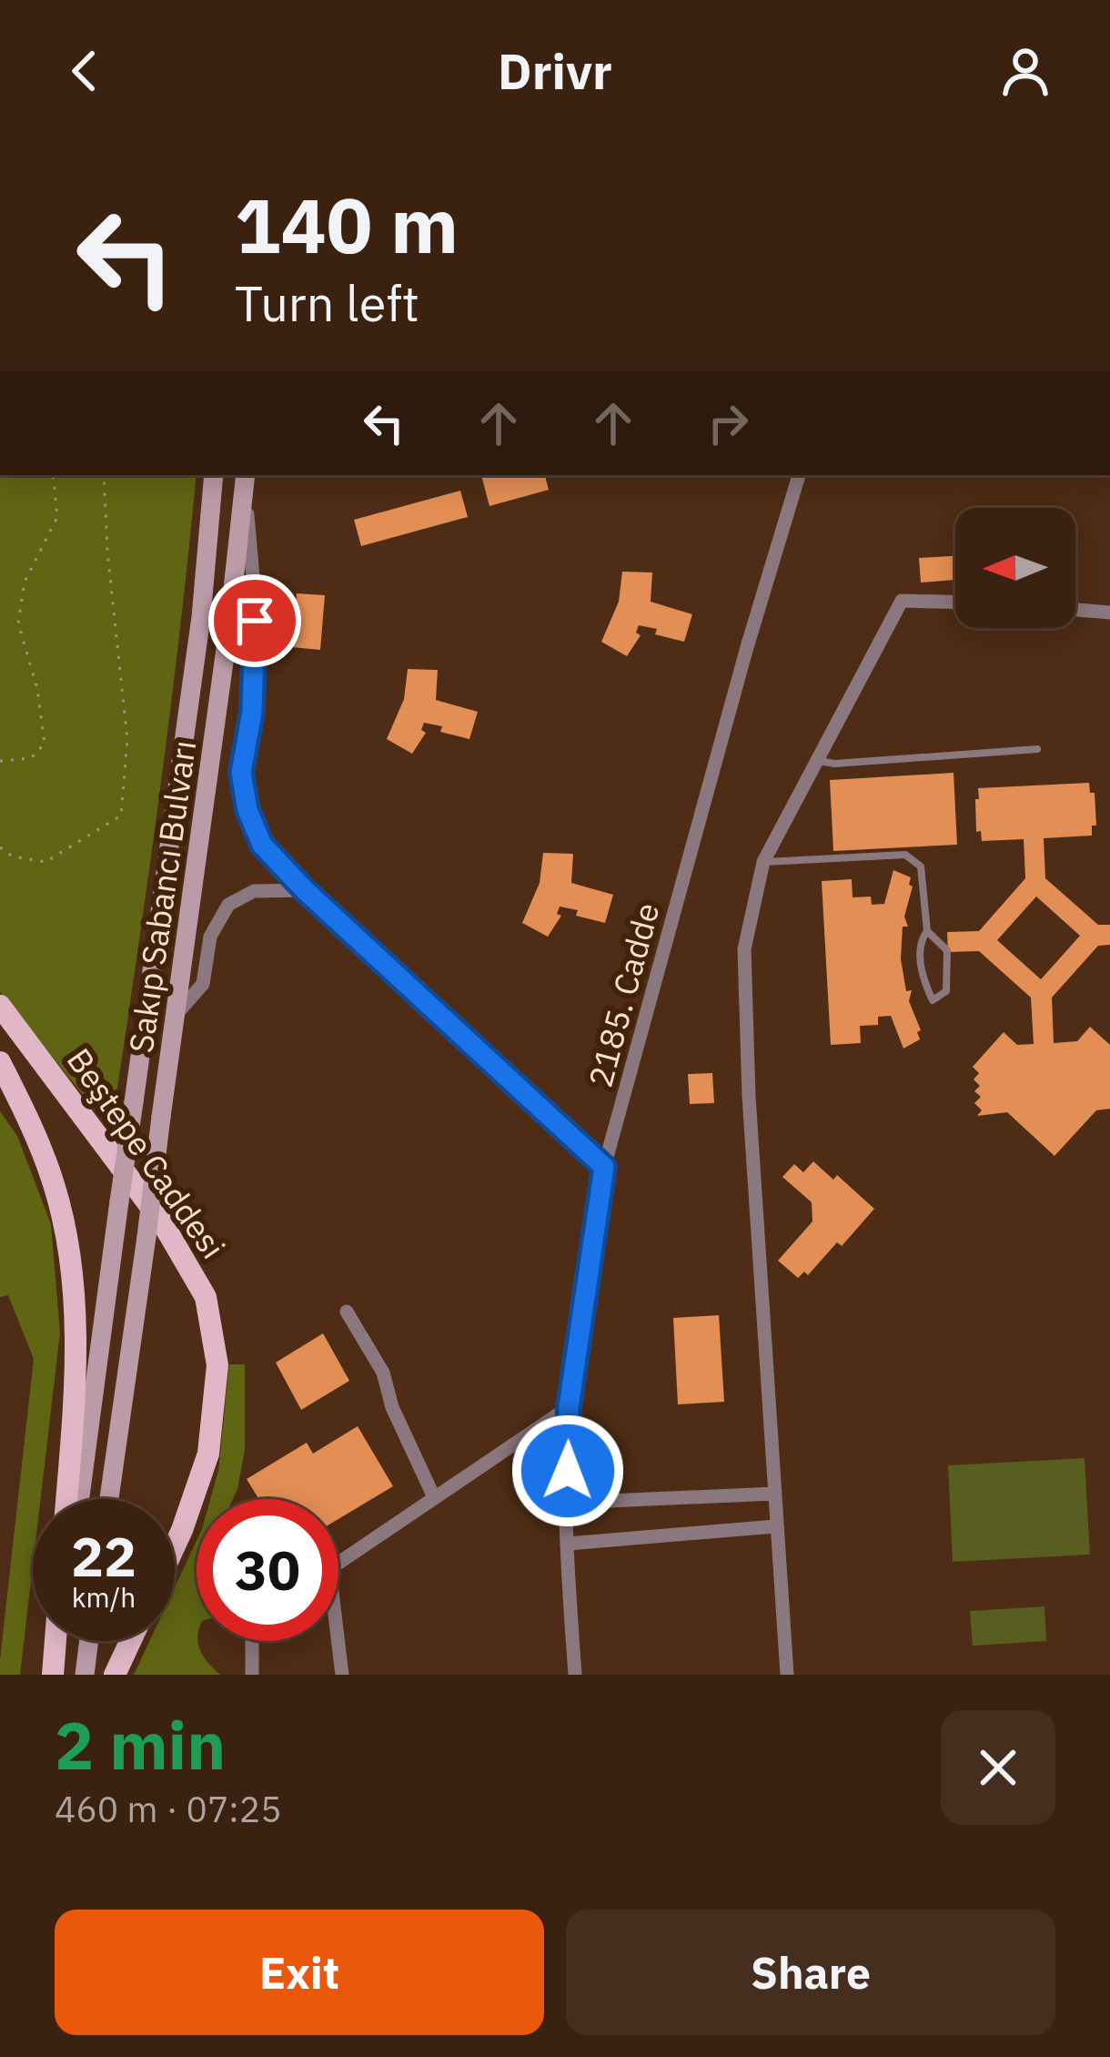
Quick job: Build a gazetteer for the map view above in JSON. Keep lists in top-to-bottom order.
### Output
{
  "streets": {
    "main road": ["Sakıp Sabancı Bulvarı", "Beştepe Caddesi"],
    "street": ["2185. Cadde"]
  },
  "north": "left",
  "page": {
    "header": "Drivr",
    "turn": ["140 m", "Turn left"],
    "speed": "22 km/h",
    "limit": "30",
    "heading": ["2 min", "460 m · 07:25"],
    "buttons": ["Exit", "Share"]
  }
}
